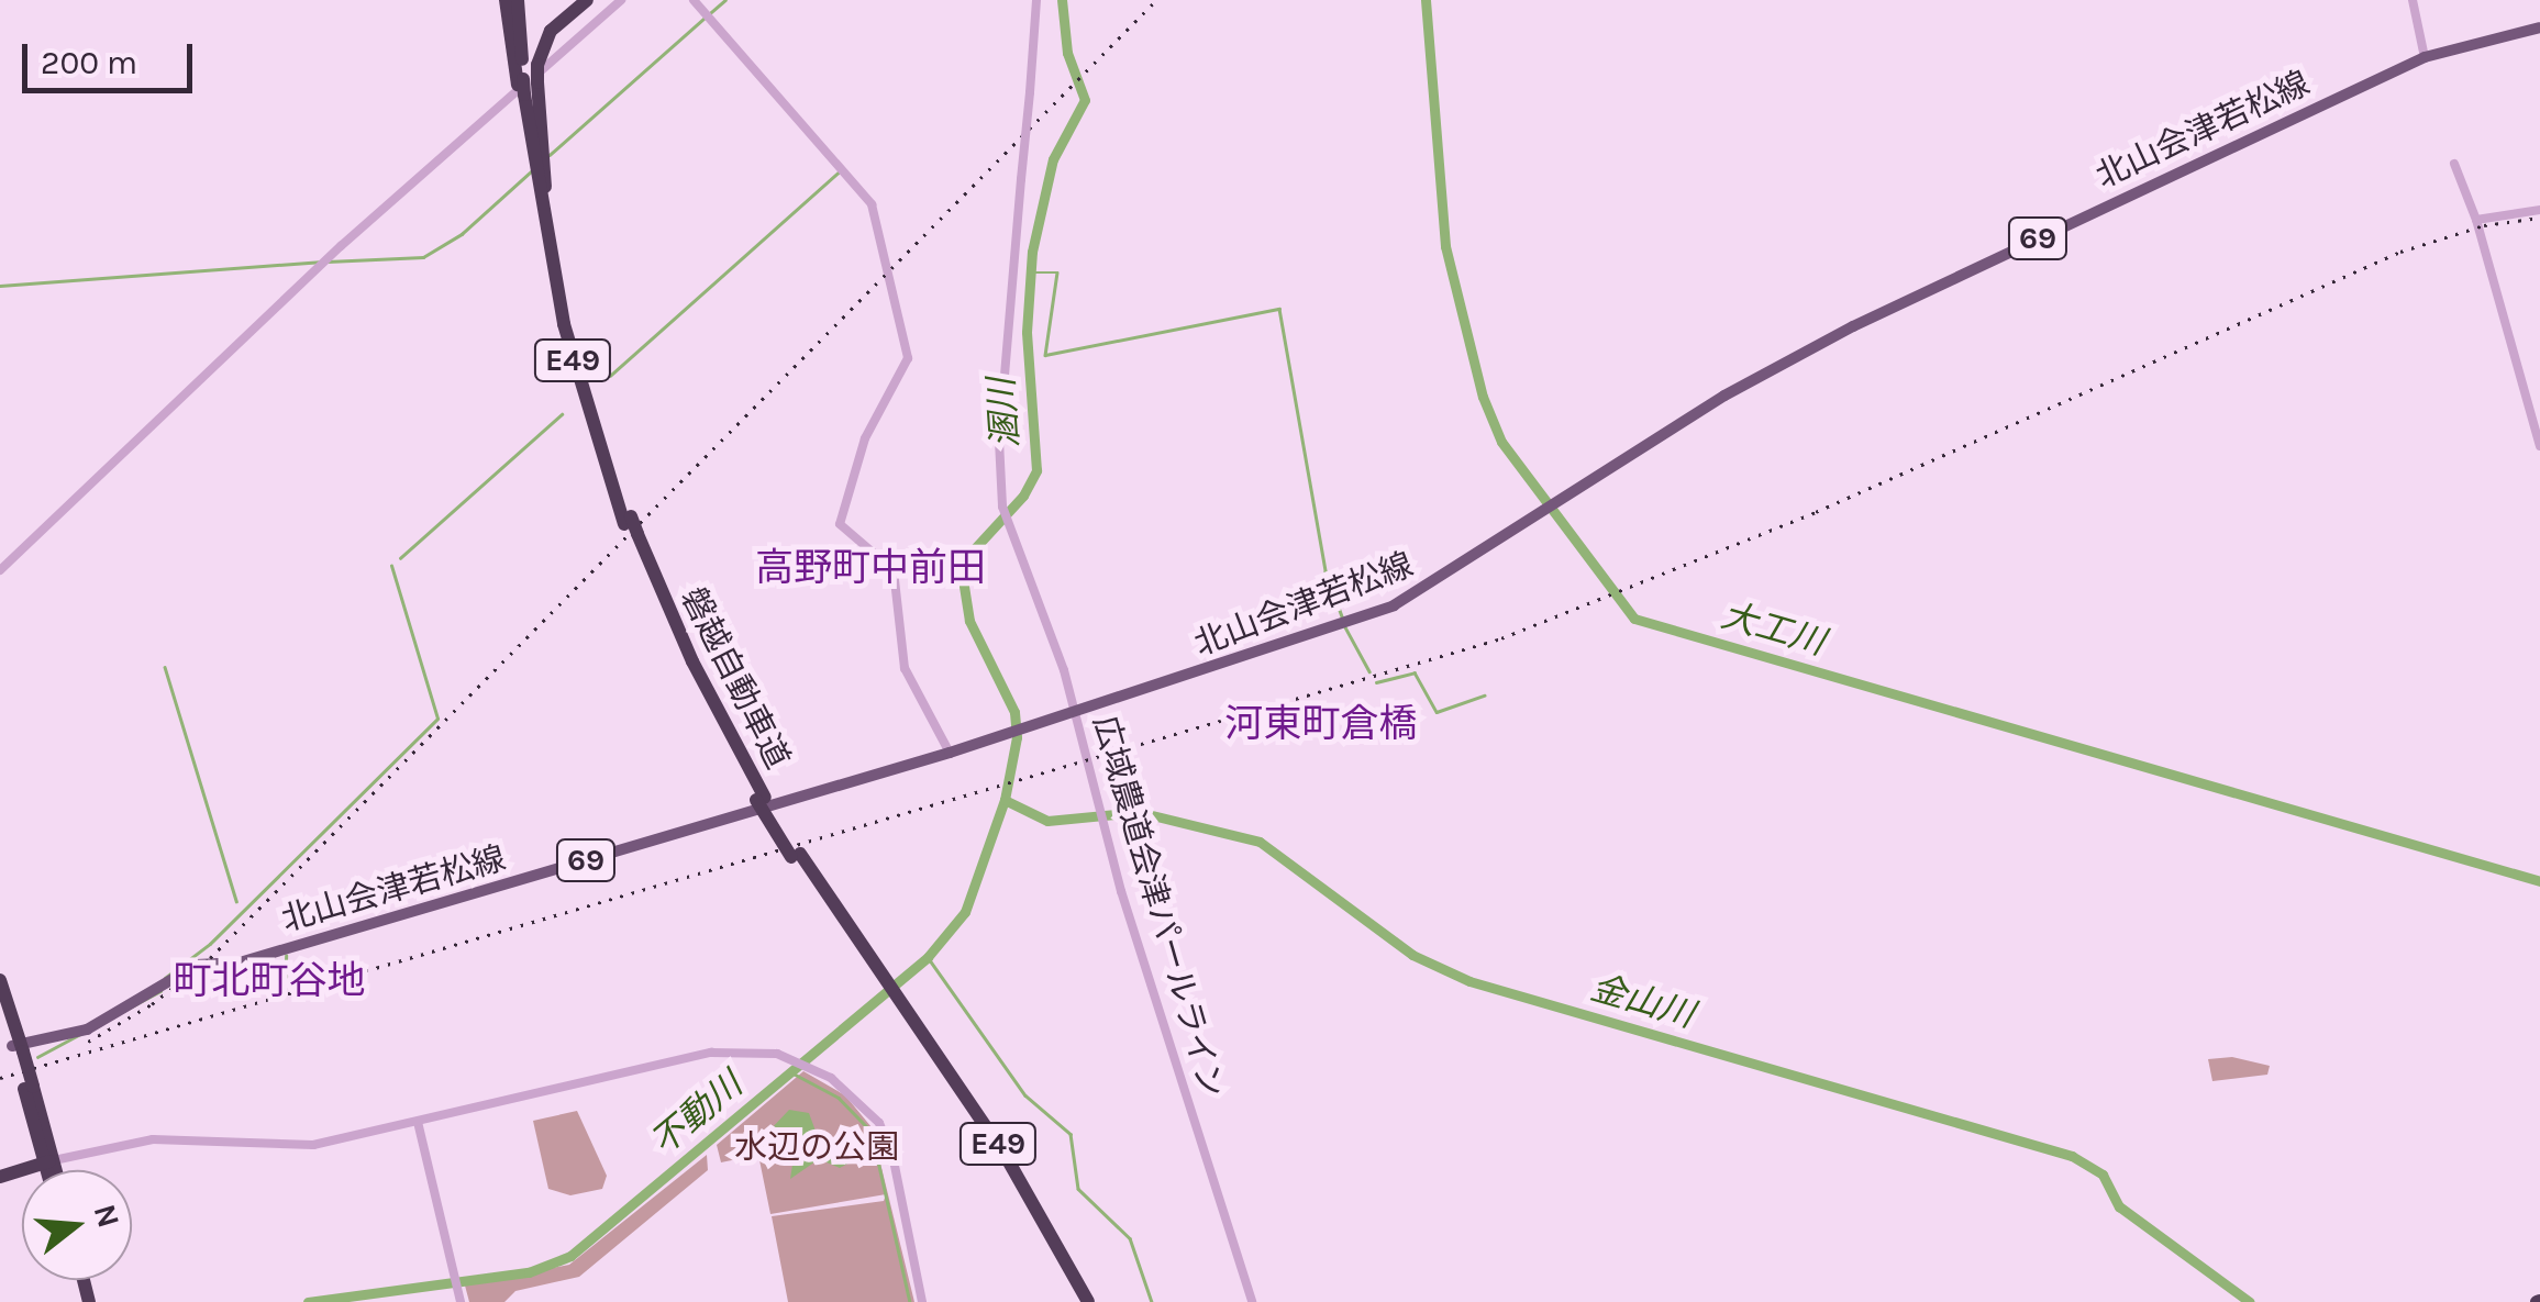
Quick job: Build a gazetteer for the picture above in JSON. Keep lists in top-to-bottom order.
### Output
{
  "streets": {
    "highway": ["E49", "磐越自動車道"],
    "main road": ["北山会津若松線", "69"],
    "street": ["広域農道会津パールライン"]
  },
  "crossings": [
    ["北山会津若松線", "広域農道会津パールライン"]
  ],
  "districts": ["高野町中前田", "河東町倉橋", "町北町谷地"],
  "water": [
    "溷川",
    "大工川",
    "金山川",
    "不動川"
  ],
  "parks": ["水辺の公園"],
  "scale_bar": "200 m",
  "north": "right"
}
